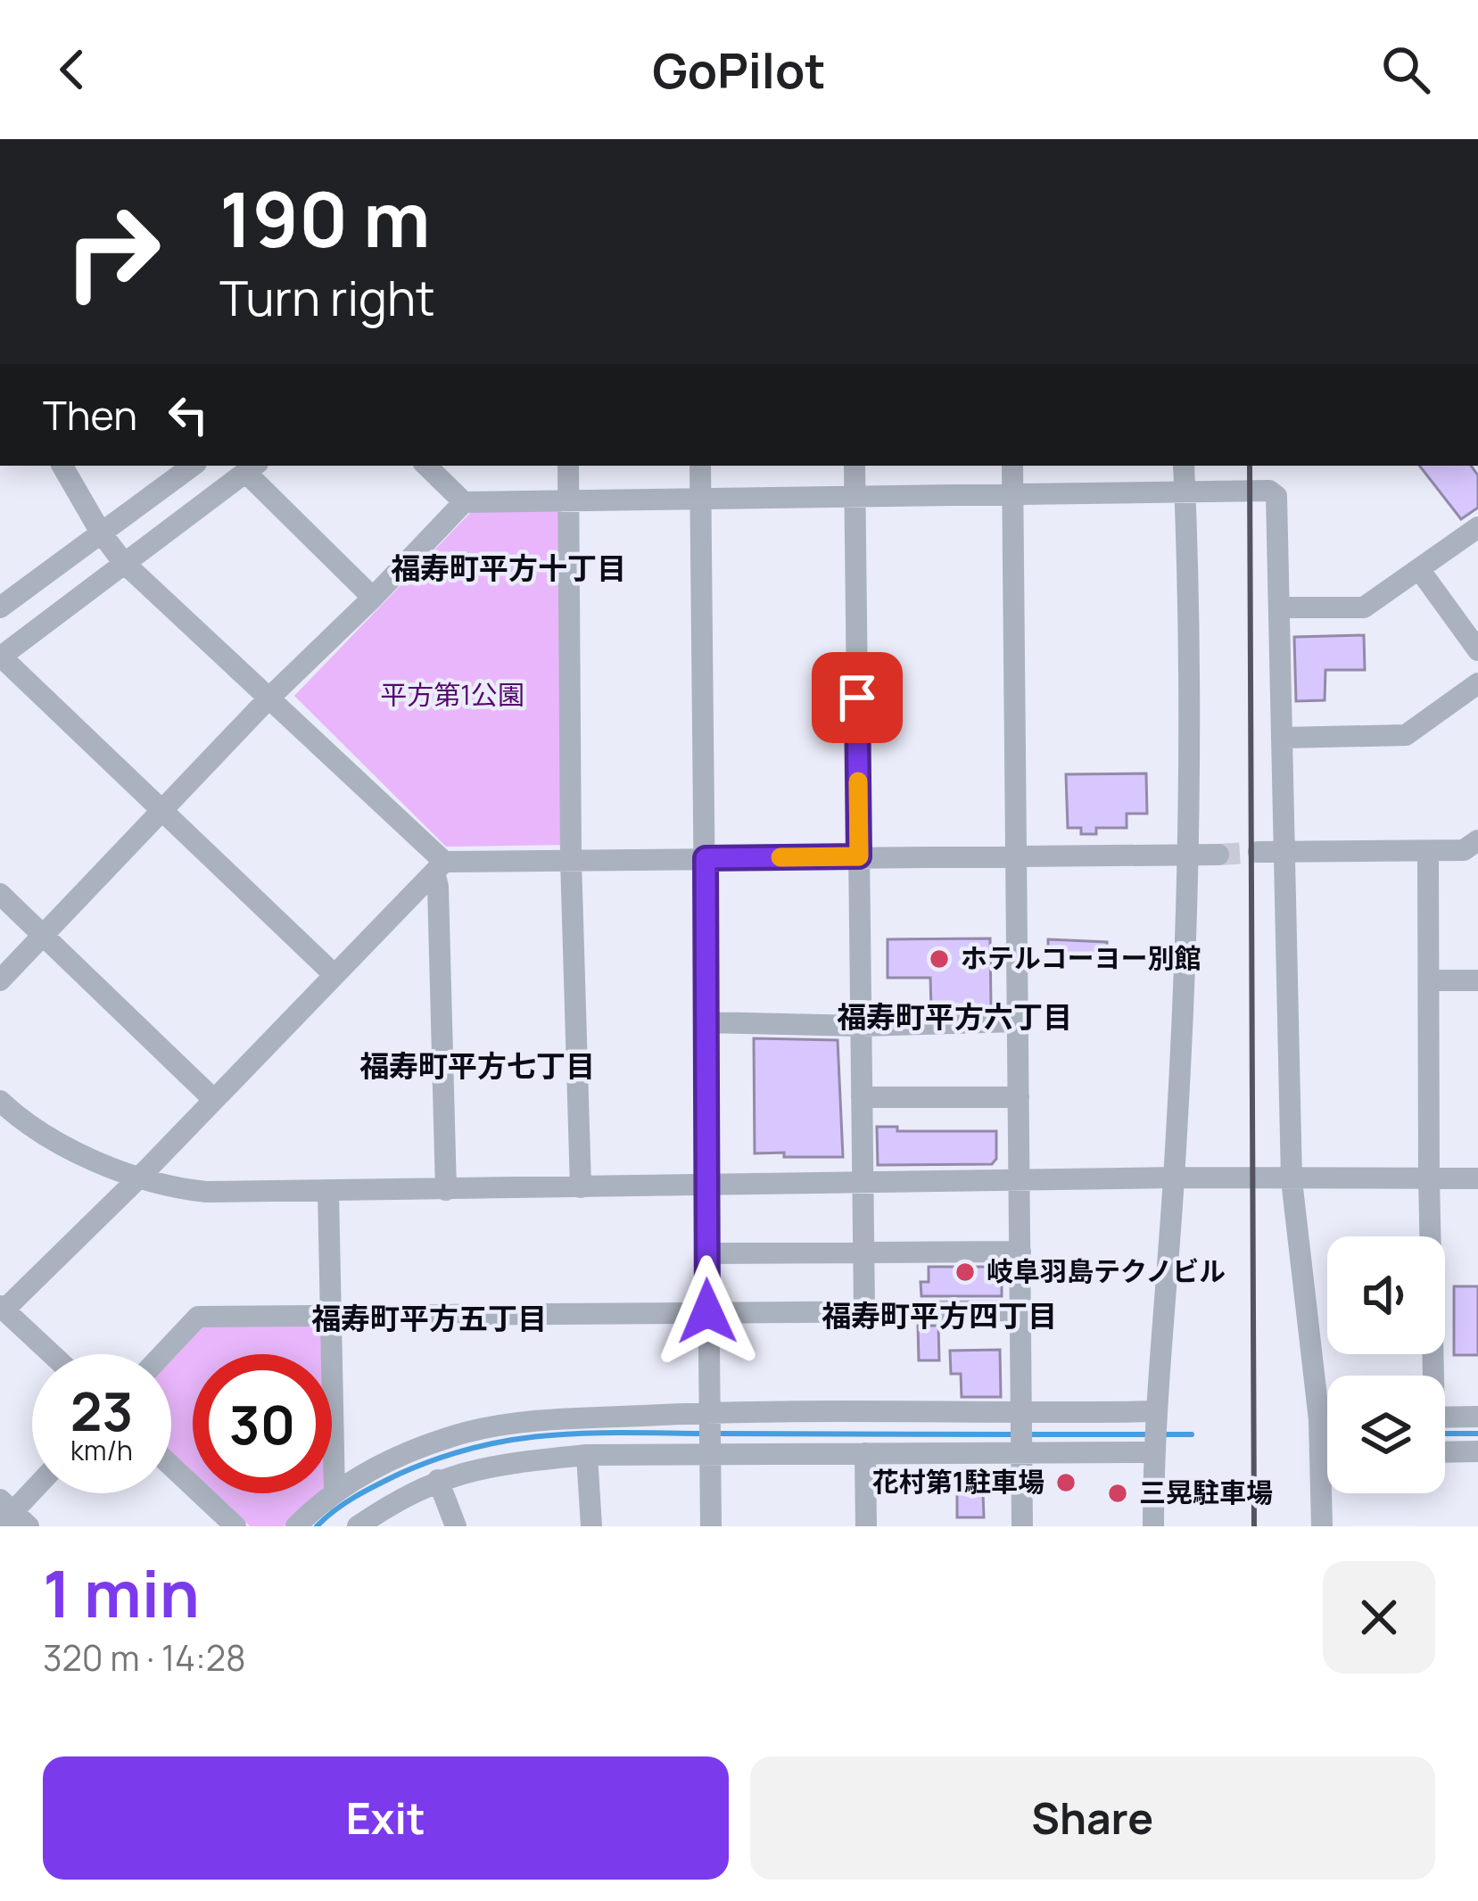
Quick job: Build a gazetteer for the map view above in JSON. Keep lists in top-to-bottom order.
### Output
{
  "districts": [
    "福寿町平方十丁目",
    "福寿町平方六丁目",
    "福寿町平方七丁目",
    "福寿町平方四丁目",
    "福寿町平方五丁目"
  ],
  "parks": ["平方第1公園"],
  "places": [
    "ホテルコーヨー別館",
    "岐阜羽島テクノビル",
    "花村第1駐車場",
    "三晃駐車場"
  ],
  "page": {
    "header": "GoPilot",
    "turn": ["190 m", "Turn right"],
    "then": "Then",
    "speed": "23 km/h",
    "limit": "30",
    "heading": ["1 min", "320 m · 14:28"],
    "buttons": ["Exit", "Share"]
  }
}
